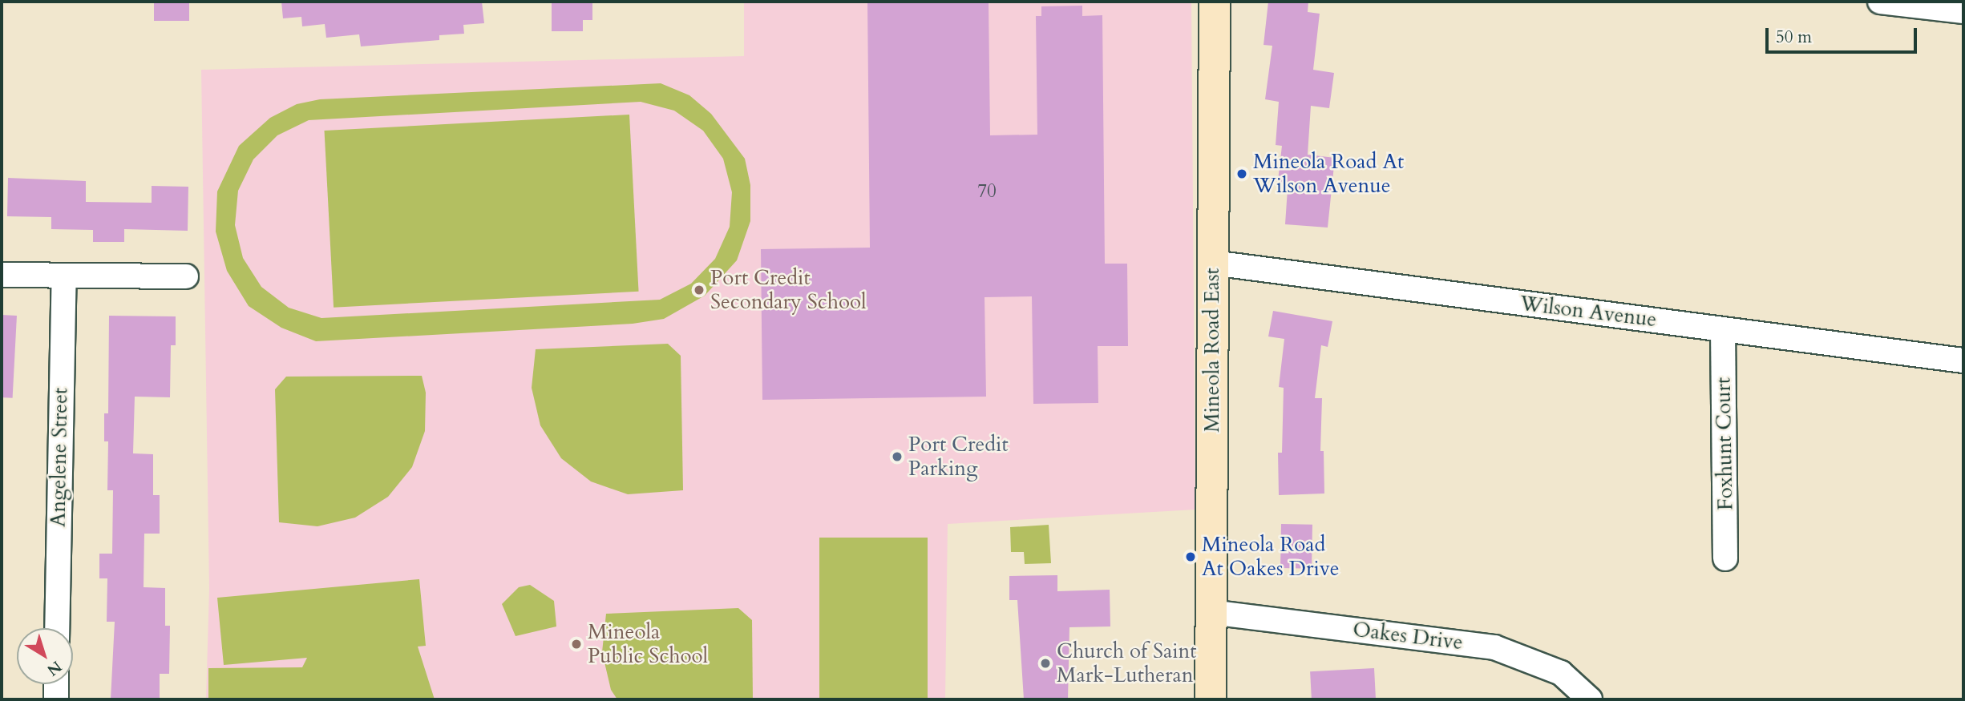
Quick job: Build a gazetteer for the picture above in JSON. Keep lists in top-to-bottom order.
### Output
{
  "streets": {
    "street": [
      "Wilson Avenue",
      "Mineola Road East",
      "Foxhunt Court",
      "Angelene Street",
      "Oakes Drive"
    ]
  },
  "crossings": [
    ["Wilson Avenue", "Mineola Road East"],
    ["Wilson Avenue", "Foxhunt Court"],
    ["Mineola Road East", "Oakes Drive"]
  ],
  "places": [
    "Mineola Road At Wilson Avenue",
    "Port Credit Secondary School",
    "Port Credit Parking",
    "Mineola Road At Oakes Drive",
    "Mineola Public School",
    "Church of Saint Mark-Lutheran"
  ],
  "house_numbers": ["70"],
  "scale_bar": "50 m",
  "north": "bottom right"
}
